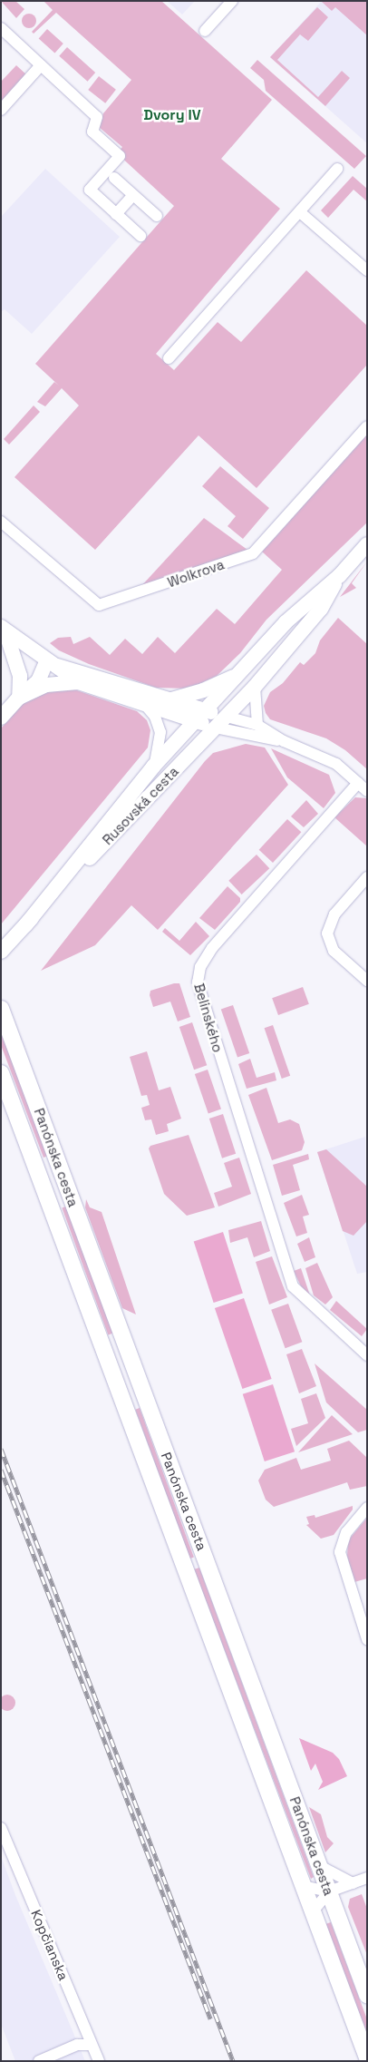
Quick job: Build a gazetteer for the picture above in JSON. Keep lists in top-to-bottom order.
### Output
{
  "streets": {
    "main road": ["Panónska cesta"],
    "street": [
      "Wolkrova",
      "Rusovská cesta",
      "Belinského",
      "Kopčianska"
    ]
  },
  "crossings": [
    ["Rusovská cesta", "Belinského"]
  ],
  "districts": ["Dvory IV"]
}
